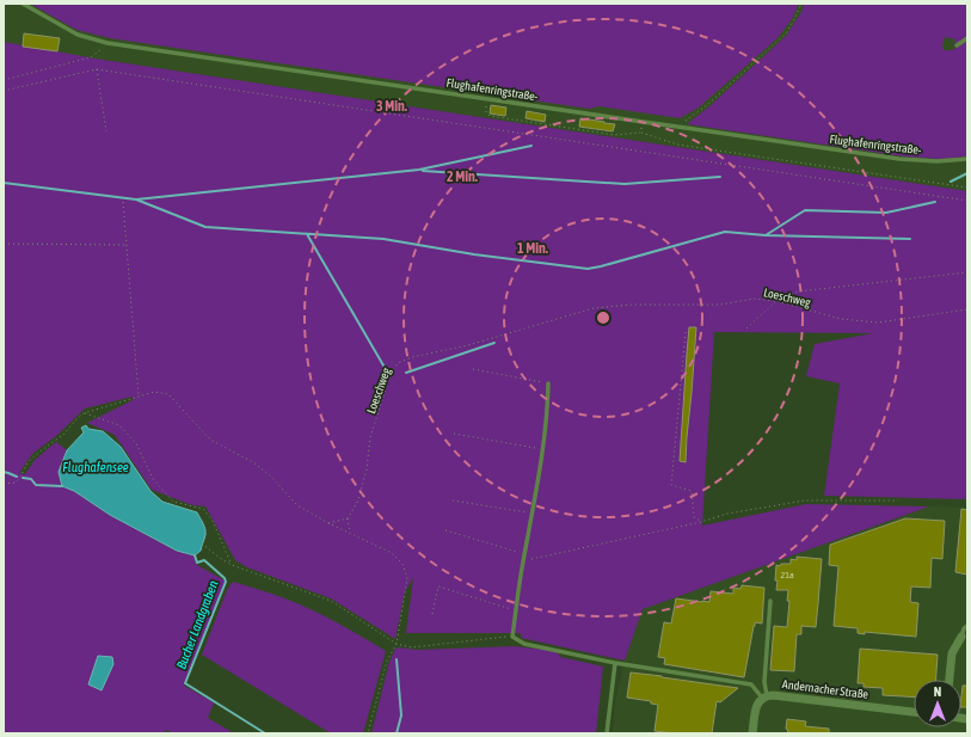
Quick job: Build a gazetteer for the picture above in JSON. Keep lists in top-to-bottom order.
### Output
{
  "streets": {
    "street": ["Andernacher Straße"],
    "lane": ["Flughafenringstraße-"],
    "path": ["Loeschweg"]
  },
  "water": ["Flughafensee", "Bucher Landgraben"],
  "house_numbers": ["21a"],
  "north": "top",
  "rings": ["3 Min.", "2 Min.", "1 Min."]
}
